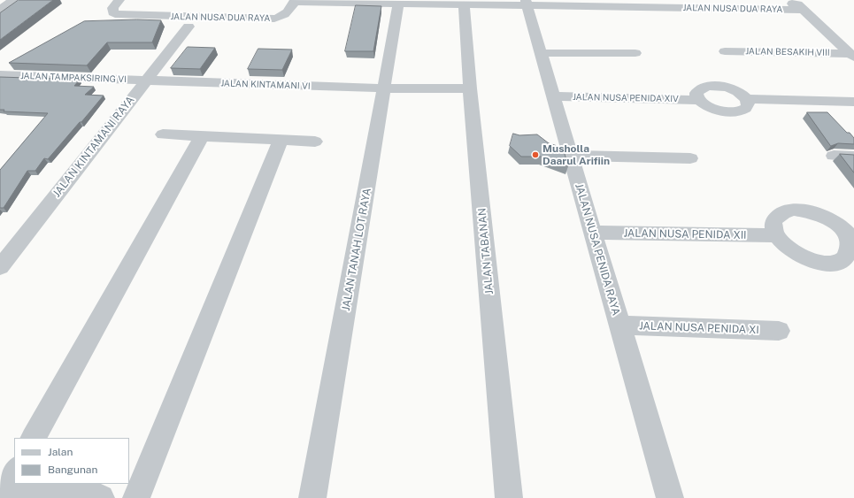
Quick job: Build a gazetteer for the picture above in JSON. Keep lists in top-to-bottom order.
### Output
{
  "streets": {
    "street": [
      "JALAN NUSA DUA RAYA",
      "JALAN BESAKIH VIII",
      "JALAN TAMPAKSIRING VI",
      "JALAN KINTAMANI VI",
      "JALAN NUSA PENIDA XIV",
      "JALAN KINTAMANI RAYA",
      "JALAN NUSA PENIDA XII",
      "JALAN TANAH LOT RAYA",
      "JALAN NUSA PENIDA RAYA",
      "JALAN TABANAN",
      "JALAN NUSA PENIDA XI"
    ]
  },
  "crossings": [
    ["JALAN NUSA DUA RAYA", "JALAN BESAKIH VIII"],
    ["JALAN NUSA DUA RAYA", "JALAN TANAH LOT RAYA"],
    ["JALAN NUSA DUA RAYA", "JALAN NUSA PENIDA RAYA"],
    ["JALAN NUSA DUA RAYA", "JALAN TABANAN"],
    ["JALAN TAMPAKSIRING VI", "JALAN KINTAMANI VI"],
    ["JALAN TAMPAKSIRING VI", "JALAN KINTAMANI RAYA"],
    ["JALAN KINTAMANI VI", "JALAN KINTAMANI RAYA"],
    ["JALAN KINTAMANI VI", "JALAN TANAH LOT RAYA"],
    ["JALAN KINTAMANI VI", "JALAN TABANAN"],
    ["JALAN NUSA PENIDA XIV", "JALAN NUSA PENIDA RAYA"],
    ["JALAN NUSA PENIDA XII", "JALAN NUSA PENIDA RAYA"],
    ["JALAN NUSA PENIDA RAYA", "JALAN NUSA PENIDA XI"]
  ],
  "places": ["Musholla Daarul Arifiin"],
  "legend": ["Jalan", "Bangunan"]
}
